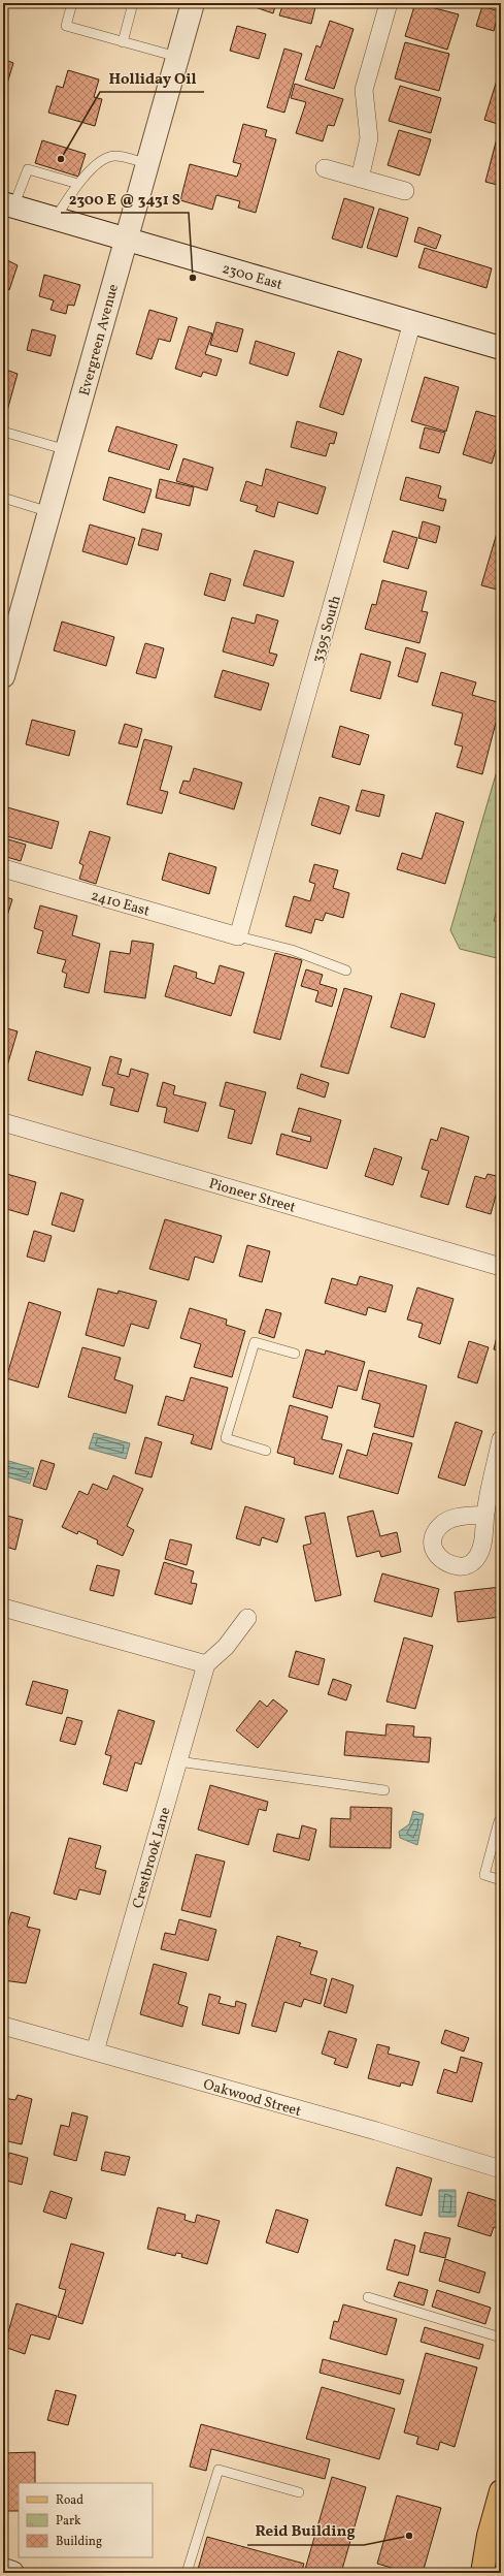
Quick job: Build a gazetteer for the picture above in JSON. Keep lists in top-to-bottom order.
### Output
{
  "streets": {
    "street": [
      "2300 East",
      "Evergreen Avenue",
      "3395 South",
      "2410 East",
      "Pioneer Street",
      "Crestbrook Lane",
      "Oakwood Street"
    ]
  },
  "crossings": [
    ["2300 East", "Evergreen Avenue"],
    ["2300 East", "3395 South"],
    ["3395 South", "2410 East"],
    ["Crestbrook Lane", "Oakwood Street"]
  ],
  "places": ["Holliday Oil", "2300 E @ 3431 S", "Reid Building"],
  "legend": ["Road", "Park", "Building"]
}
